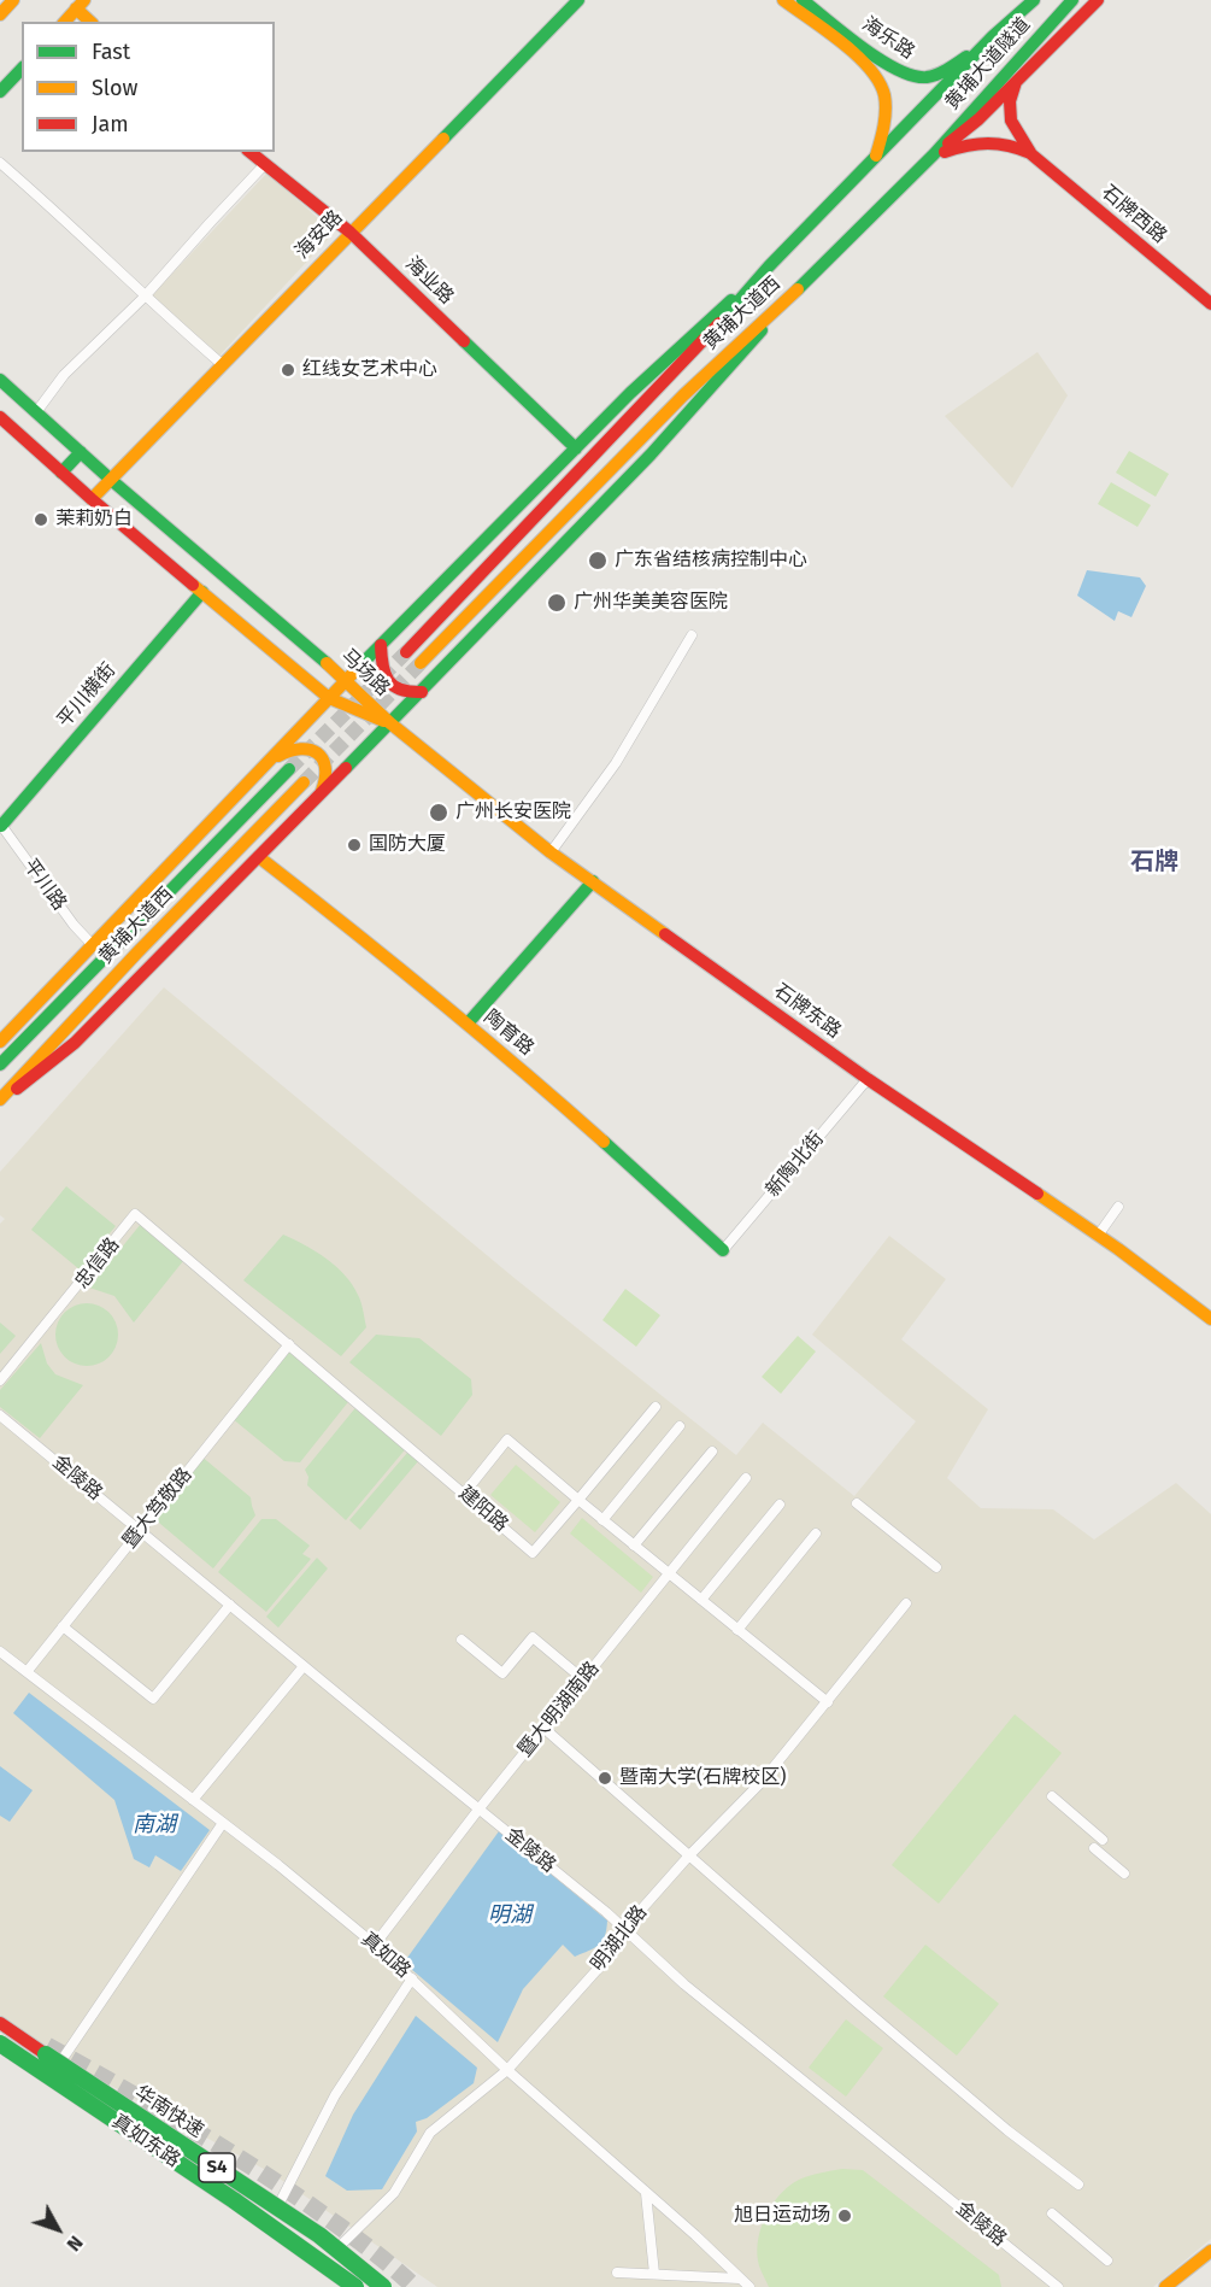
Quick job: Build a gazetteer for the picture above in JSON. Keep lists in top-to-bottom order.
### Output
{
  "streets": {
    "main road": [
      "海乐路",
      "黄埔大道隧道",
      "石牌西路",
      "海安路",
      "海业路",
      "黄埔大道西",
      "马场路",
      "平川横街",
      "石牌东路",
      "陶育路",
      "华南快速",
      "S4"
    ],
    "street": [
      "平川路",
      "新陶北街",
      "忠信路",
      "金陵路",
      "暨大笃敬路",
      "建阳路",
      "暨大明湖南路",
      "明湖北路",
      "真如路",
      "真如东路"
    ]
  },
  "crossings": [
    ["海乐路", "黄埔大道隧道"],
    ["海乐路", "黄埔大道西"],
    ["黄埔大道隧道", "黄埔大道西"],
    ["海安路", "海业路"],
    ["海安路", "马场路"],
    ["马场路", "平川横街"],
    ["马场路", "石牌东路"],
    ["平川横街", "平川路"],
    ["石牌东路", "新陶北街"],
    ["陶育路", "新陶北街"],
    ["忠信路", "建阳路"],
    ["金陵路", "暨大笃敬路"],
    ["金陵路", "暨大明湖南路"],
    ["金陵路", "明湖北路"],
    ["暨大笃敬路", "建阳路"],
    ["暨大笃敬路", "真如路"],
    ["暨大明湖南路", "真如路"],
    ["明湖北路", "真如路"],
    ["明湖北路", "真如东路"],
    ["华南快速", "真如东路"]
  ],
  "districts": ["石牌"],
  "water": ["南湖", "明湖"],
  "places": [
    "红线女艺术中心",
    "茉莉奶白",
    "广东省结核病控制中心",
    "广州华美美容医院",
    "广州长安医院",
    "国防大厦",
    "暨南大学(石牌校区)",
    "旭日运动场"
  ],
  "legend": ["Fast", "Slow", "Jam"],
  "north": "bottom right"
}
